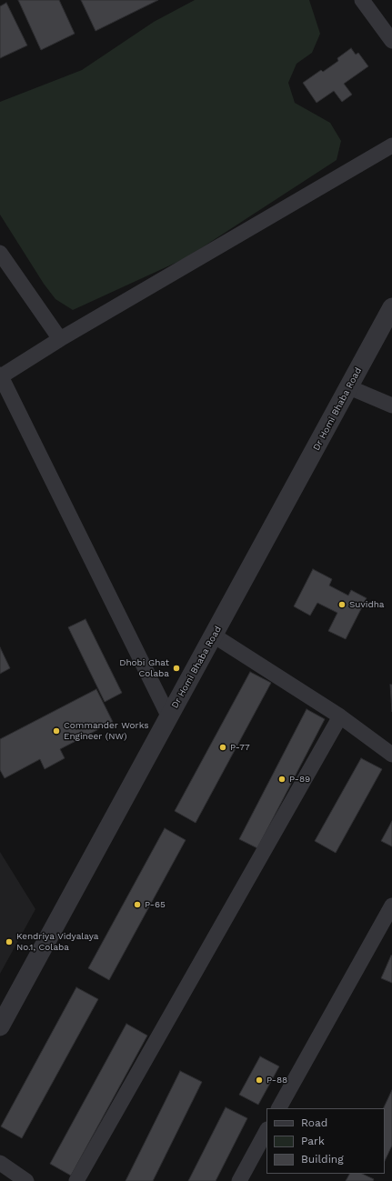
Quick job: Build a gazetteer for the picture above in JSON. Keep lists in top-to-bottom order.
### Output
{
  "streets": {
    "street": ["Dr Homi Bhaba Road"]
  },
  "places": [
    "Suvidha",
    "Dhobi Ghat Colaba",
    "Commander Works Engineer (NW)",
    "P-77",
    "P-89",
    "P-65",
    "Kendriya Vidyalaya No.1, Colaba",
    "P-88"
  ],
  "legend": ["Road", "Park", "Building"]
}
